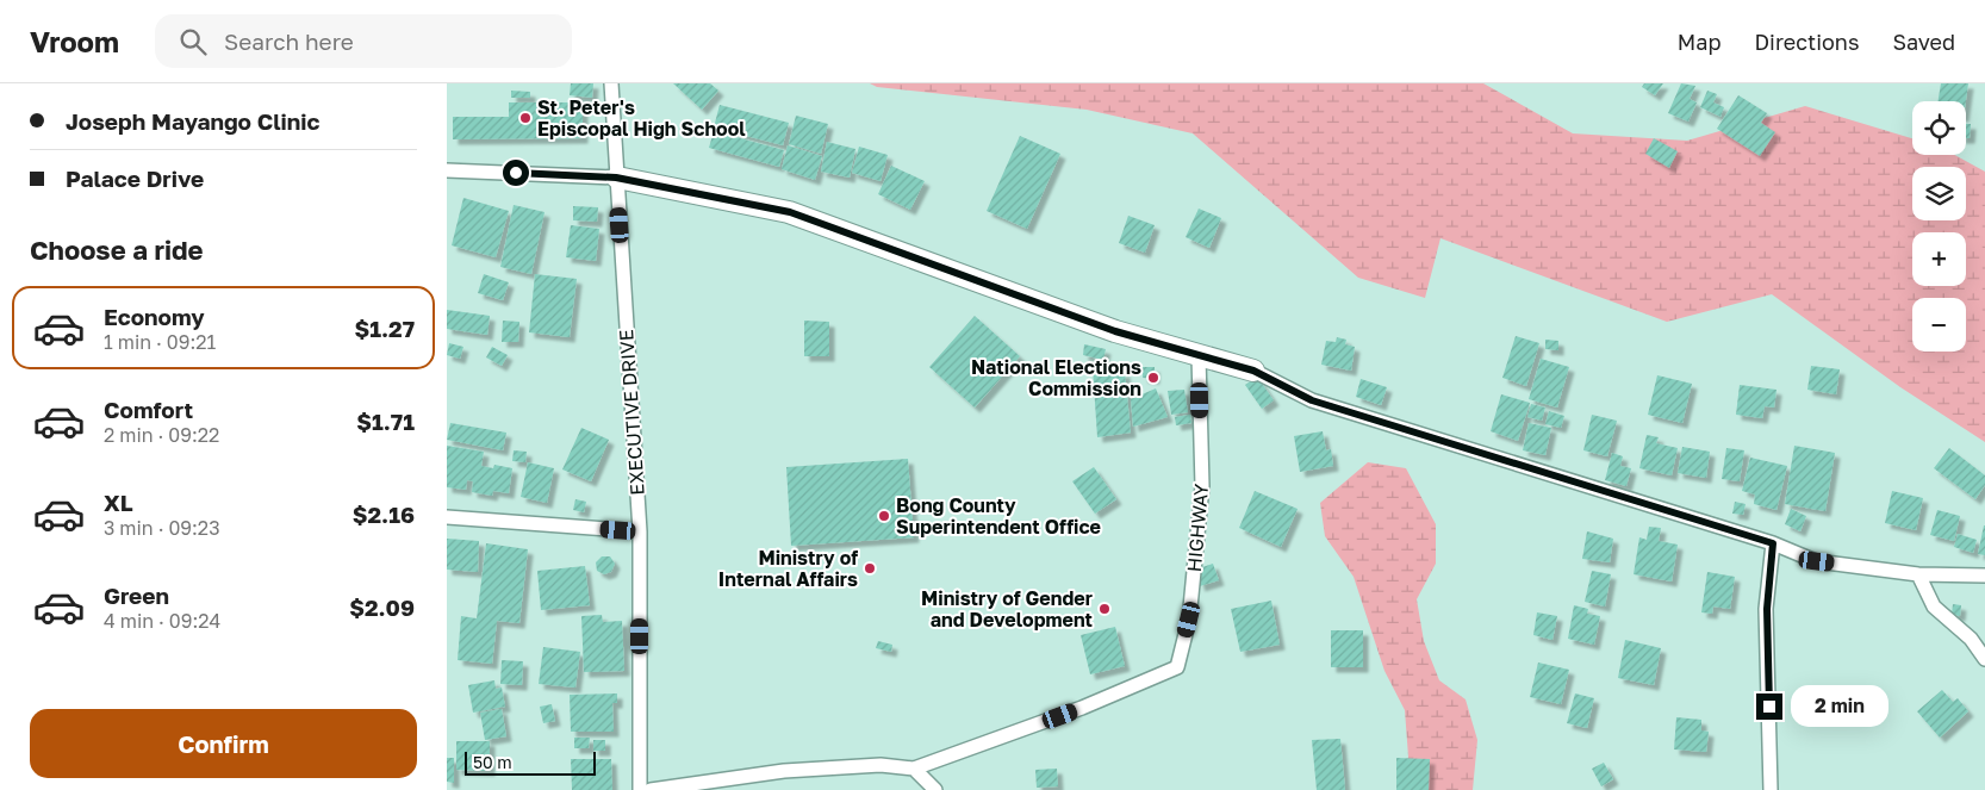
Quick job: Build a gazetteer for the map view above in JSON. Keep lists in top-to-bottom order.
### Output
{
  "streets": {
    "street": ["EXECUTIVE DRIVE", "HIGHWAY"]
  },
  "places": [
    "St. Peter's Episcopal High School",
    "National Elections Commission",
    "Bong County Superintendent Office",
    "Ministry of Internal Affairs",
    "Ministry of Gender and Development"
  ],
  "scale_bar": "50 m",
  "page": {
    "header": "Vroom",
    "search": "Search here",
    "nav": ["Map", "Directions", "Saved"],
    "banner": ["Joseph Mayango Clinic", "Palace Drive"],
    "map_buttons": ["+", "−"],
    "heading": "Choose a ride",
    "list": [
      {
        "name": "Economy",
        "note": "1 min · 09:21",
        "value": "$1.27"
      },
      {
        "name": "Comfort",
        "note": "2 min · 09:22",
        "value": "$1.71"
      },
      {
        "name": "XL",
        "note": "3 min · 09:23",
        "value": "$2.16"
      },
      {
        "name": "Green",
        "note": "4 min · 09:24",
        "value": "$2.09"
      }
    ],
    "bubble": "2 min",
    "buttons": "Confirm",
    "scale": "50 m"
  }
}
